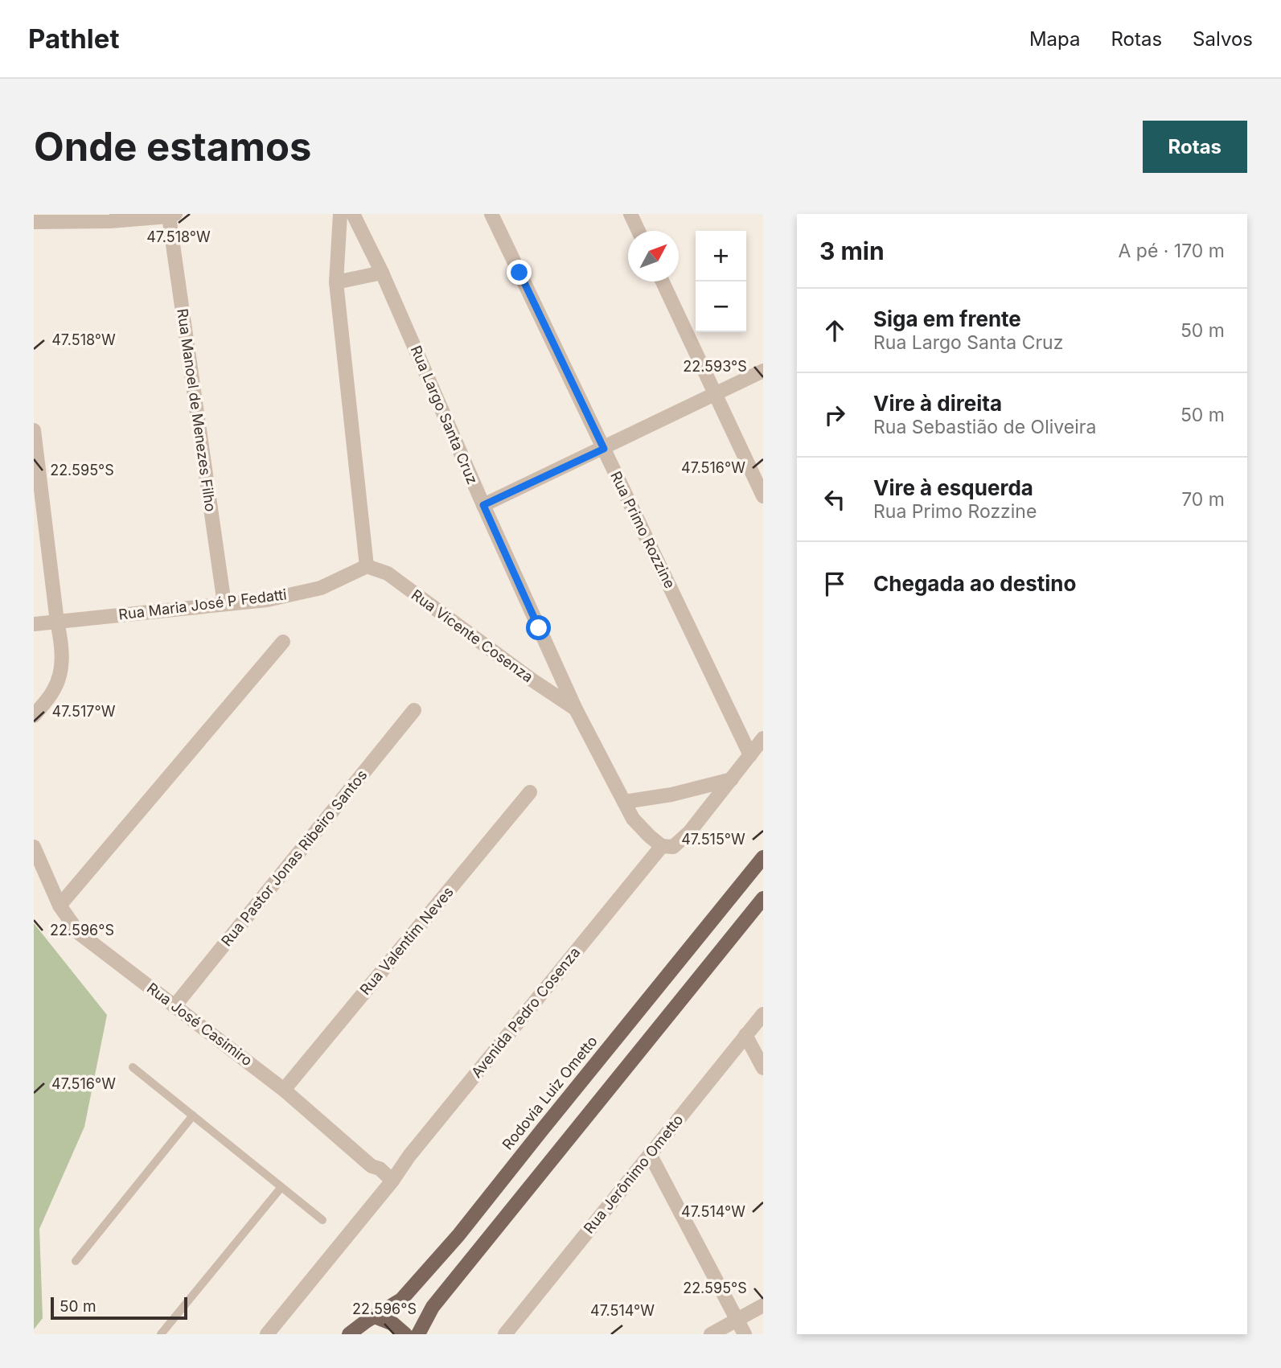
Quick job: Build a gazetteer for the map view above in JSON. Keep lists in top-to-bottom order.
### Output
{
  "streets": {
    "main road": ["Rodovia Luiz Ometto"],
    "street": [
      "Rua Manoel de Menezes Filho",
      "Rua Largo Santa Cruz",
      "Rua Primo Rozzine",
      "Rua Maria José P Fedatti",
      "Rua Vicente Cosenza",
      "Rua Pastor Jonas Ribeiro Santos",
      "Rua Valentim Neves",
      "Avenida Pedro Cosenza",
      "Rua José Casimiro",
      "Rua Jerônimo Ometto"
    ]
  },
  "crossings": [
    ["Rua Manoel de Menezes Filho", "Rua Maria José P Fedatti"],
    ["Rua Largo Santa Cruz", "Rua Vicente Cosenza"],
    ["Rua Largo Santa Cruz", "Avenida Pedro Cosenza"],
    ["Rua Maria José P Fedatti", "Rua Vicente Cosenza"],
    ["Rua Pastor Jonas Ribeiro Santos", "Rua José Casimiro"],
    ["Rua Valentim Neves", "Rua José Casimiro"],
    ["Avenida Pedro Cosenza", "Rua José Casimiro"]
  ],
  "scale_bar": "50 m",
  "north": "top right",
  "page": {
    "header": "Pathlet",
    "nav": ["Mapa", "Rotas", "Salvos"],
    "buttons": "Rotas",
    "title": "Onde estamos",
    "heading": ["3 min", "A pé · 170 m"],
    "map_buttons": ["+", "−"],
    "list": [
      ["Siga em frente", "Rua Largo Santa Cruz", "50 m"],
      ["Vire à direita", "Rua Sebastião de Oliveira", "50 m"],
      ["Vire à esquerda", "Rua Primo Rozzine", "70 m"],
      "Chegada ao destino"
    ],
    "scale": "50 m"
  },
  "coordinates": [
    "47.518°W",
    "22.593°S",
    "47.516°W",
    "22.595°S",
    "47.517°W",
    "47.515°W",
    "22.596°S",
    "47.514°W"
  ]
}
